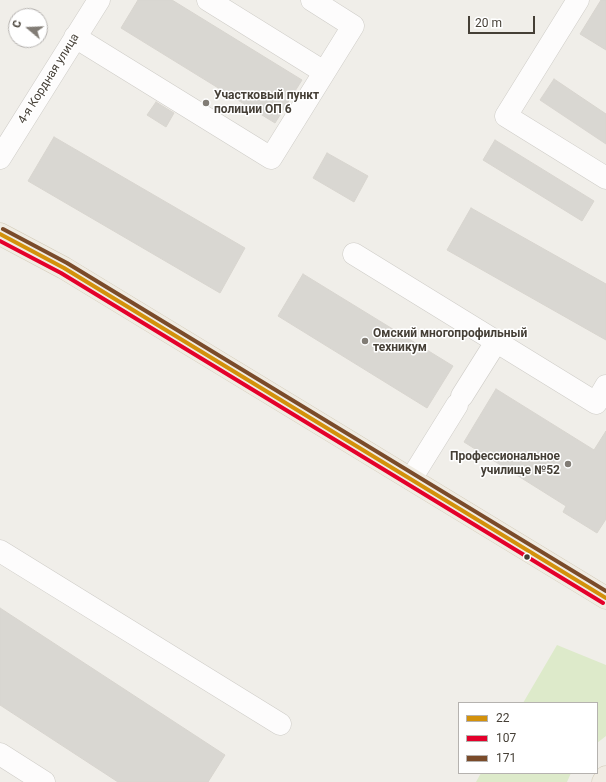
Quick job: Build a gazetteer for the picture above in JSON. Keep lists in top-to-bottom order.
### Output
{
  "streets": {
    "street": ["4-я Кордная улица"]
  },
  "places": ["Участковый пункт полиции ОП 6", "Омский многопрофильный техникум", "Профессиональное училище №52"],
  "lines": ["transit line 171", "transit line 22", "transit line 107"],
  "legend": ["22", "107", "171"],
  "scale_bar": "20 m",
  "north": "left"
}
